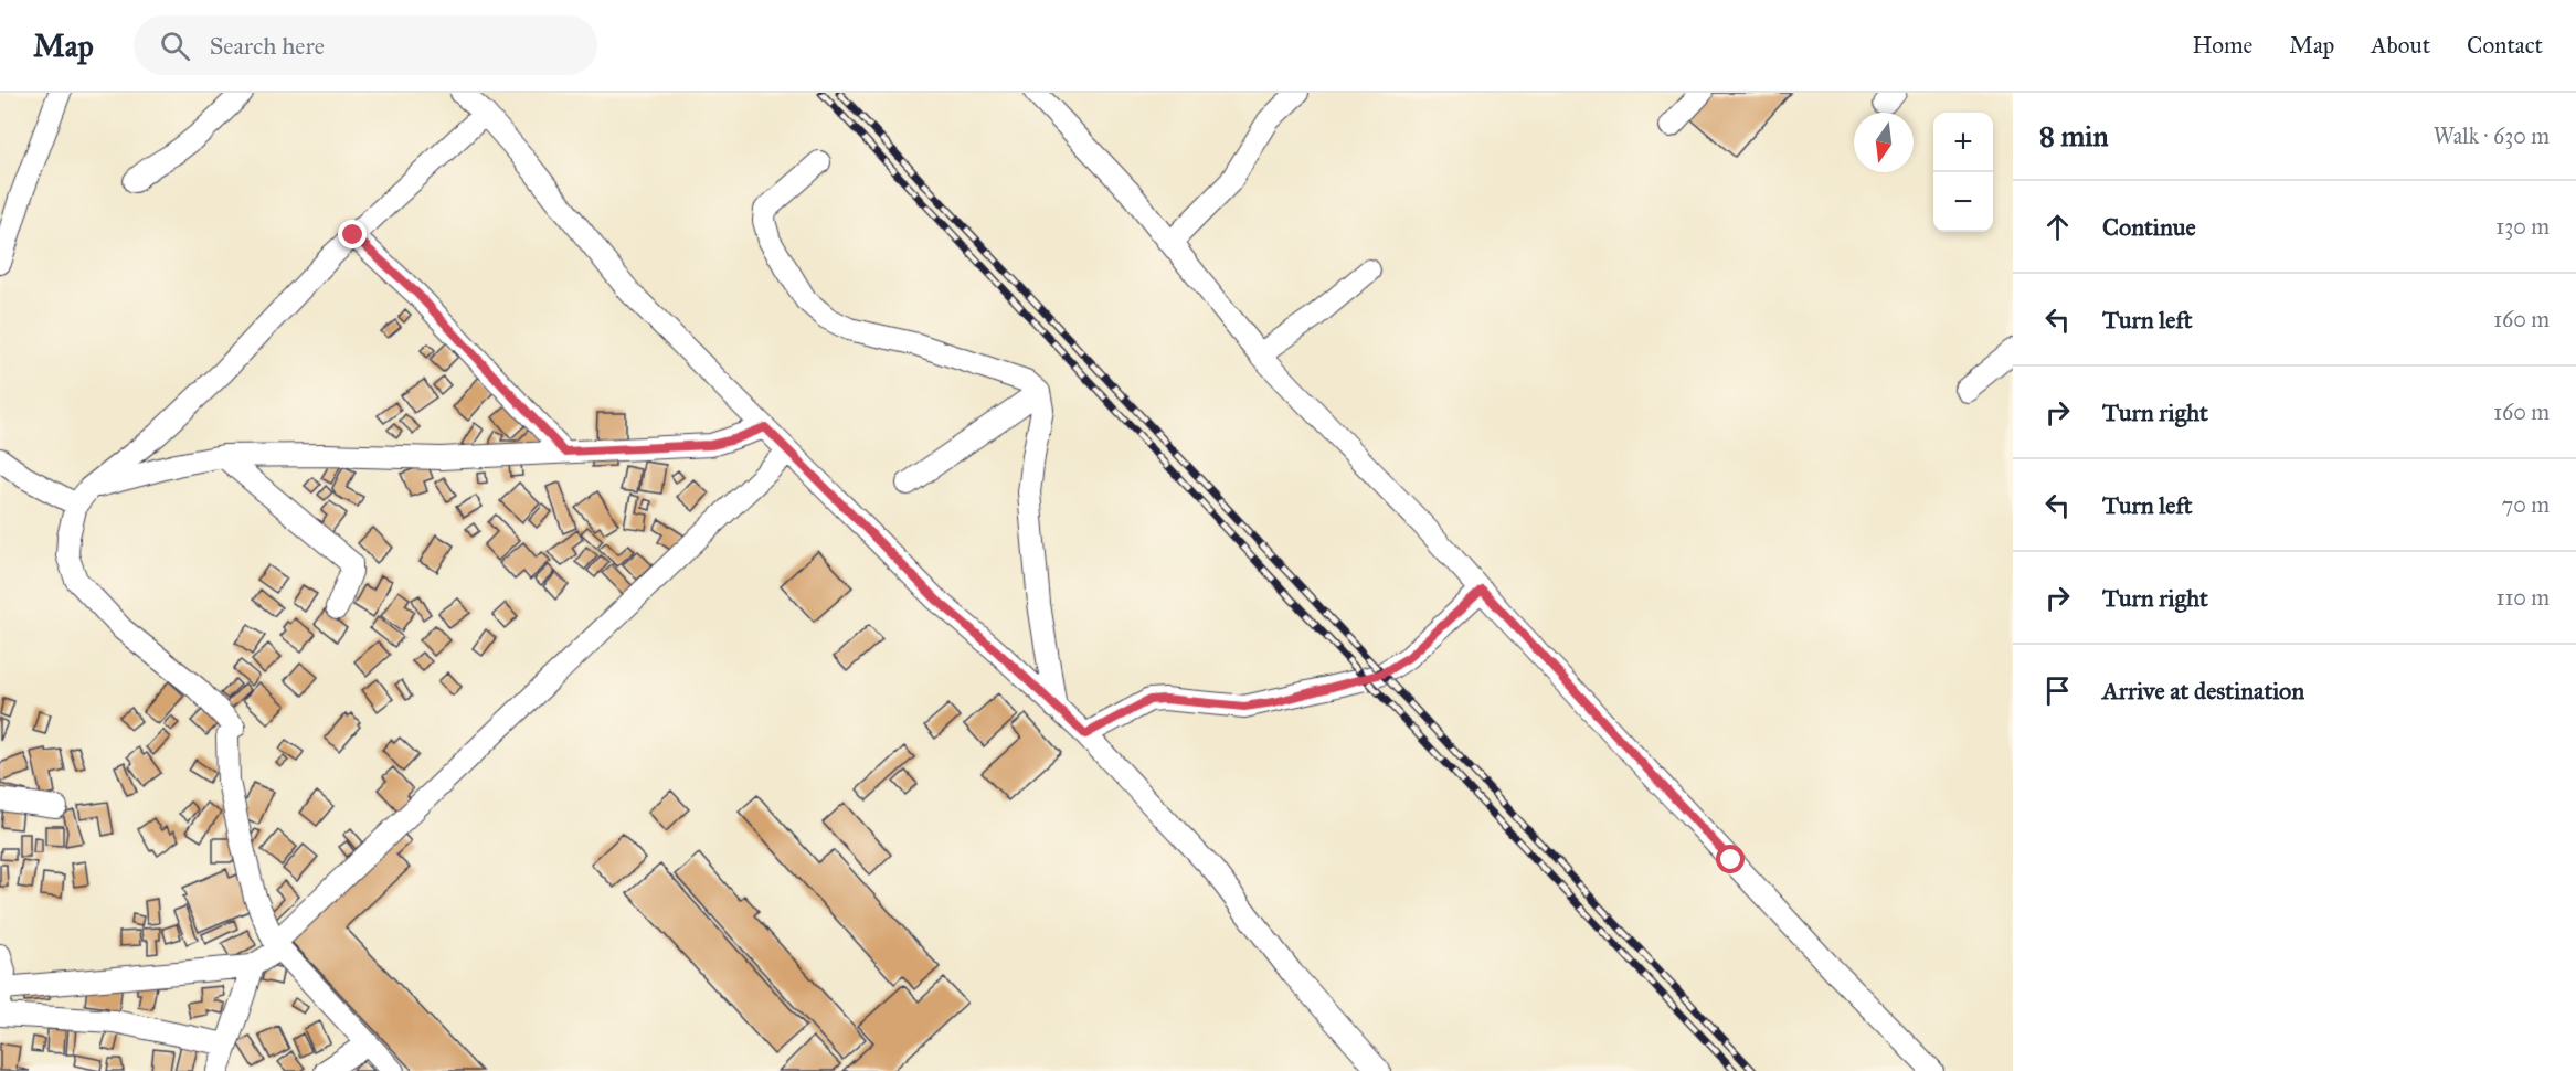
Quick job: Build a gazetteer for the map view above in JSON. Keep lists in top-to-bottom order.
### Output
{
  "north": "bottom",
  "page": {
    "header": "Map",
    "search": "Search here",
    "nav": [
      "Home",
      "Map",
      "About",
      "Contact"
    ],
    "heading": ["8 min", "Walk · 630 m"],
    "map_buttons": ["+", "−"],
    "list": [
      ["Continue", "130 m"],
      ["Turn left", "160 m"],
      ["Turn right", "160 m"],
      ["Turn left", "70 m"],
      ["Turn right", "110 m"],
      "Arrive at destination"
    ]
  }
}
